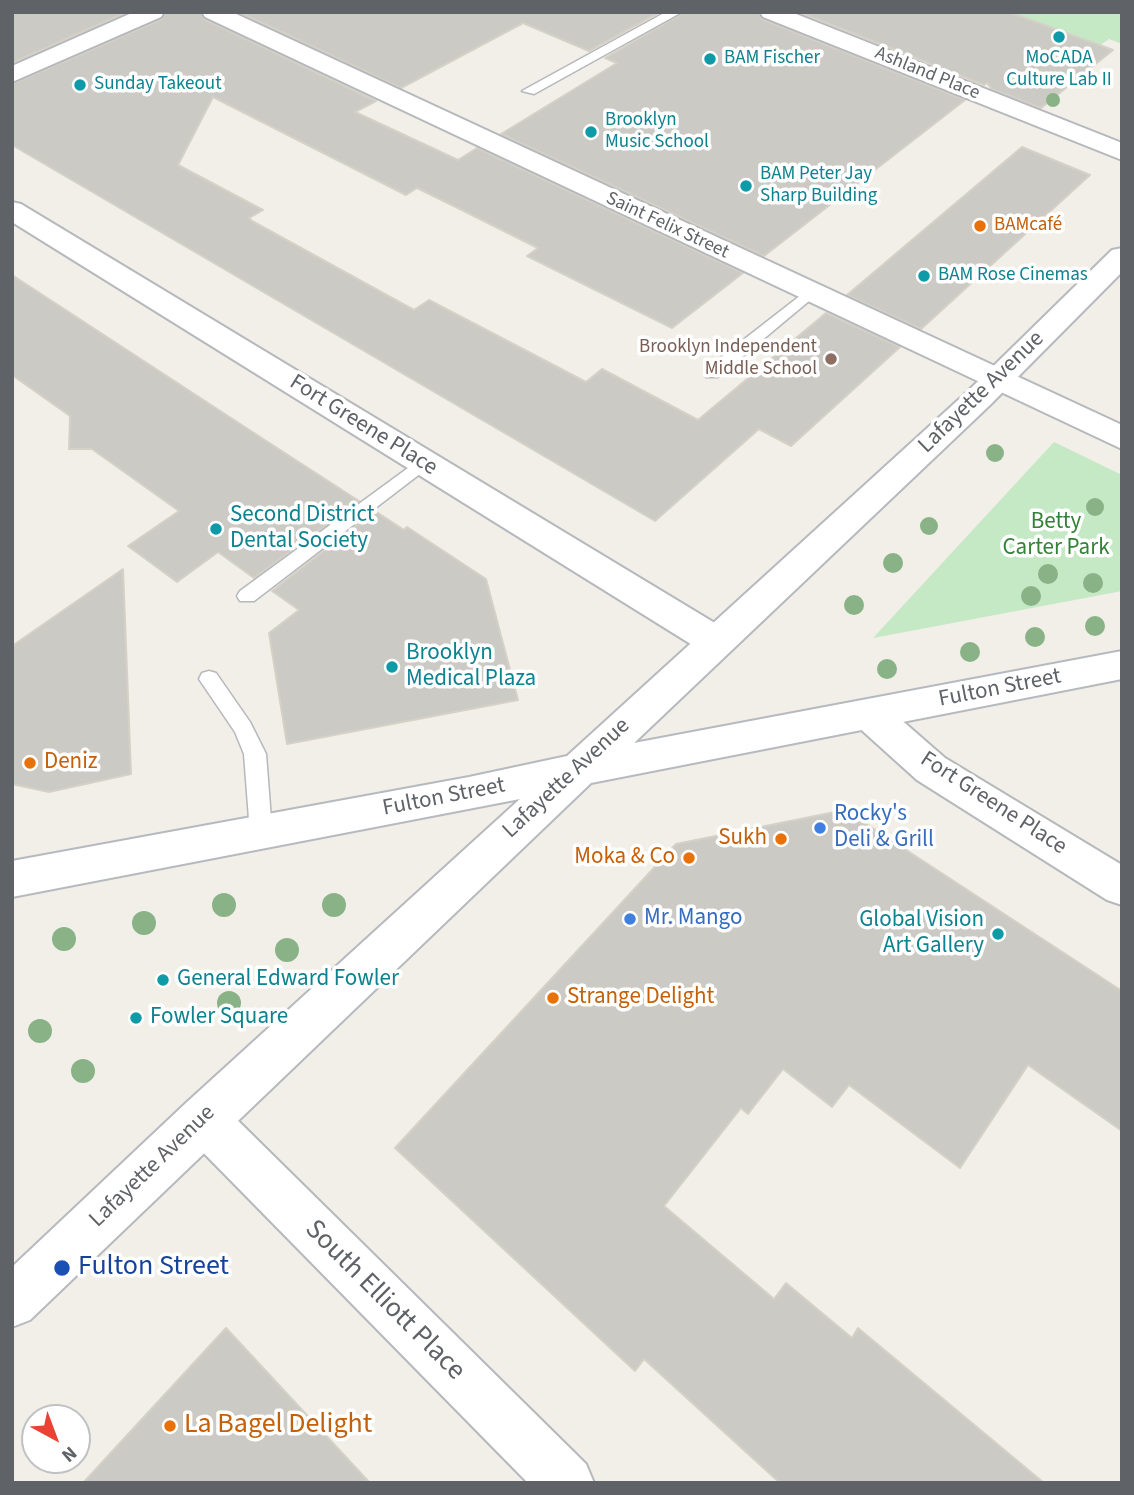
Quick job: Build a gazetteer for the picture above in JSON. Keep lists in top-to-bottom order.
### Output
{
  "streets": {
    "street": [
      "Ashland Place",
      "Saint Felix Street",
      "Lafayette Avenue",
      "Fort Greene Place",
      "Fulton Street",
      "South Elliott Place"
    ]
  },
  "crossings": [
    ["Saint Felix Street", "Lafayette Avenue"],
    ["Lafayette Avenue", "Fort Greene Place"],
    ["Lafayette Avenue", "Fulton Street"],
    ["Lafayette Avenue", "South Elliott Place"],
    ["Fort Greene Place", "Fulton Street"]
  ],
  "parks": ["Betty Carter Park"],
  "places": [
    "MoCADA Culture Lab II",
    "BAM Fischer",
    "Sunday Takeout",
    "Brooklyn Music School",
    "BAM Peter Jay Sharp Building",
    "BAMcafé",
    "BAM Rose Cinemas",
    "Brooklyn Independent Middle School",
    "Second District Dental Society",
    "Brooklyn Medical Plaza",
    "Deniz",
    "Rocky's Deli & Grill",
    "Sukh",
    "Moka & Co",
    "Mr. Mango",
    "Global Vision Art Gallery",
    "General Edward Fowler",
    "Strange Delight",
    "Fowler Square",
    "Fulton Street",
    "La Bagel Delight"
  ],
  "north": "bottom right"
}
